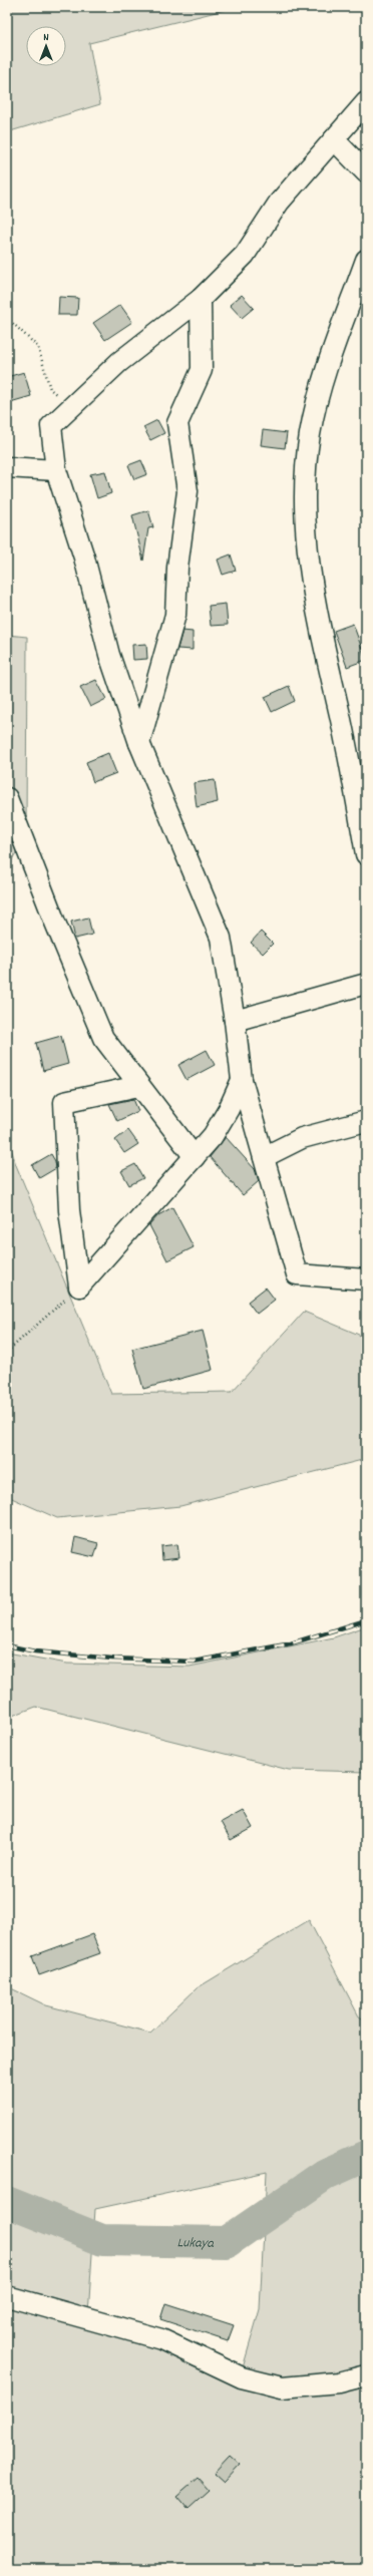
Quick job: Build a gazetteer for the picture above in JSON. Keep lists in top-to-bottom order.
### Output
{
  "water": ["Lukaya"],
  "north": "top"
}
